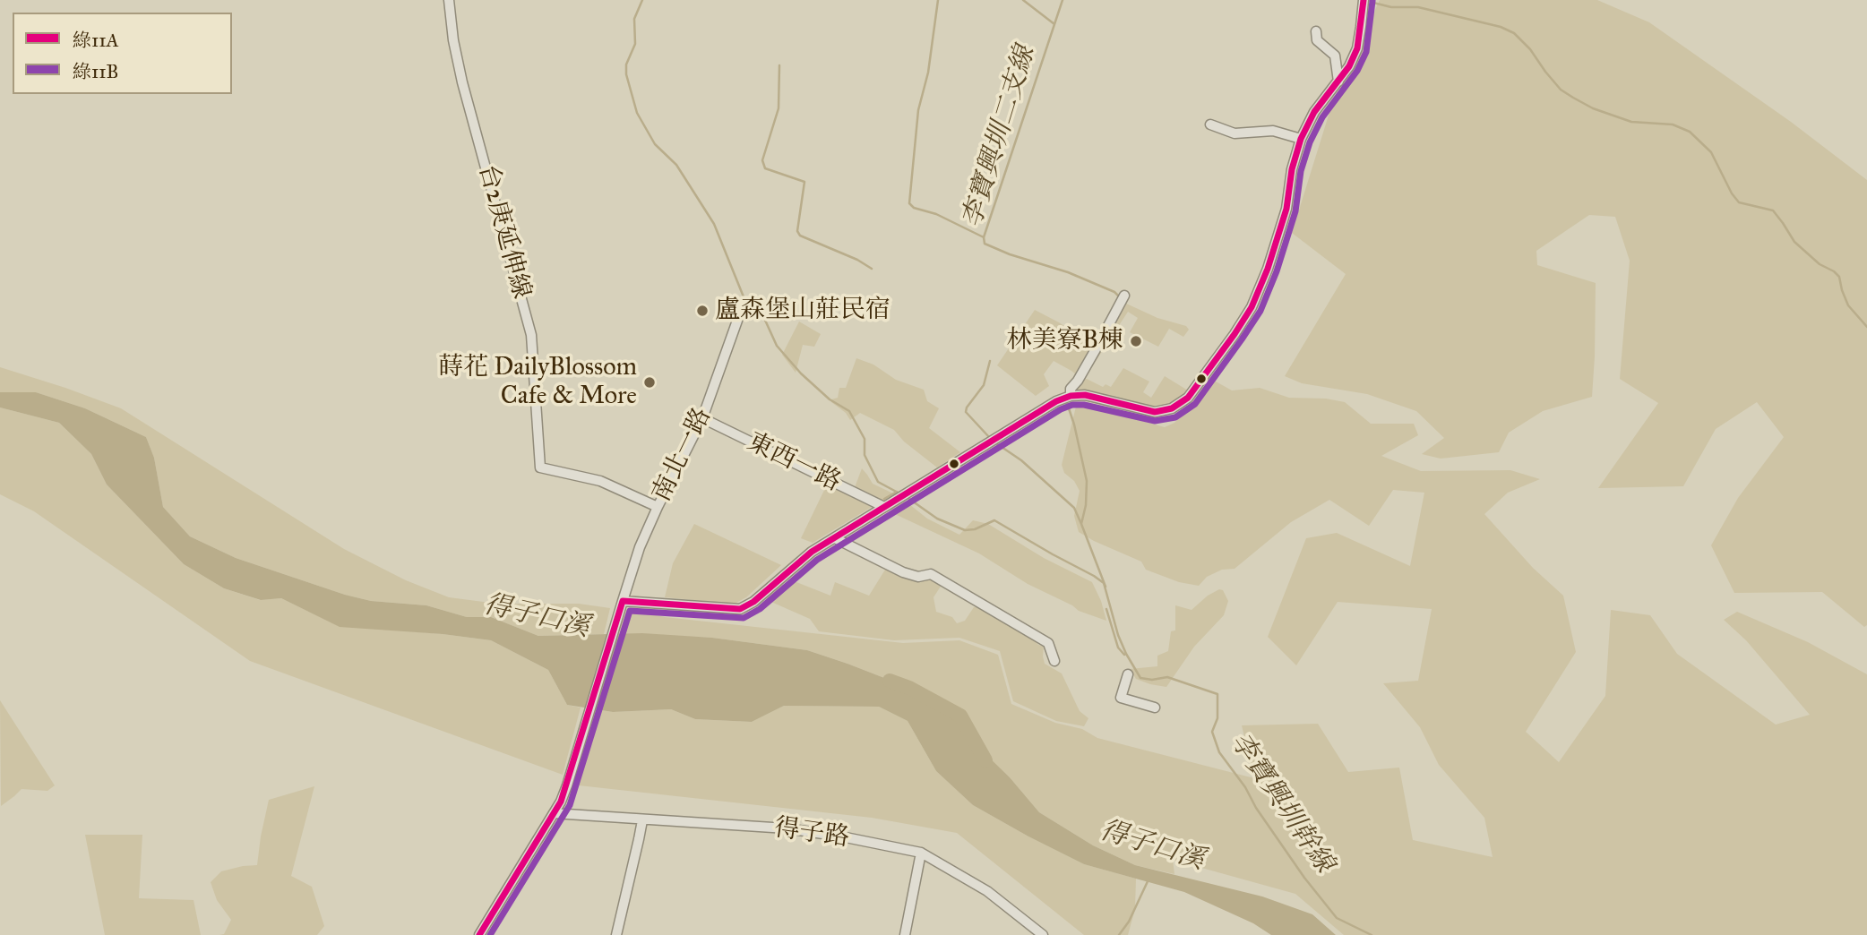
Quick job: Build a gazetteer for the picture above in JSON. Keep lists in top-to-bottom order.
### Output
{
  "streets": {
    "street": [
      "台2庚延伸線",
      "南北一路",
      "東西一路",
      "得子路"
    ]
  },
  "crossings": [
    ["台2庚延伸線", "南北一路"],
    ["南北一路", "東西一路"],
    ["南北一路", "得子路"]
  ],
  "water": ["李寶興圳二支線", "得子口溪", "李寶興圳幹線"],
  "places": ["盧森堡山莊民宿", "林美寮B棟", "蒔花 DailyBlossom Cafe & More"],
  "lines": ["transit line 綠11A", "transit line 綠11B"],
  "legend": ["綠11A", "綠11B"]
}
